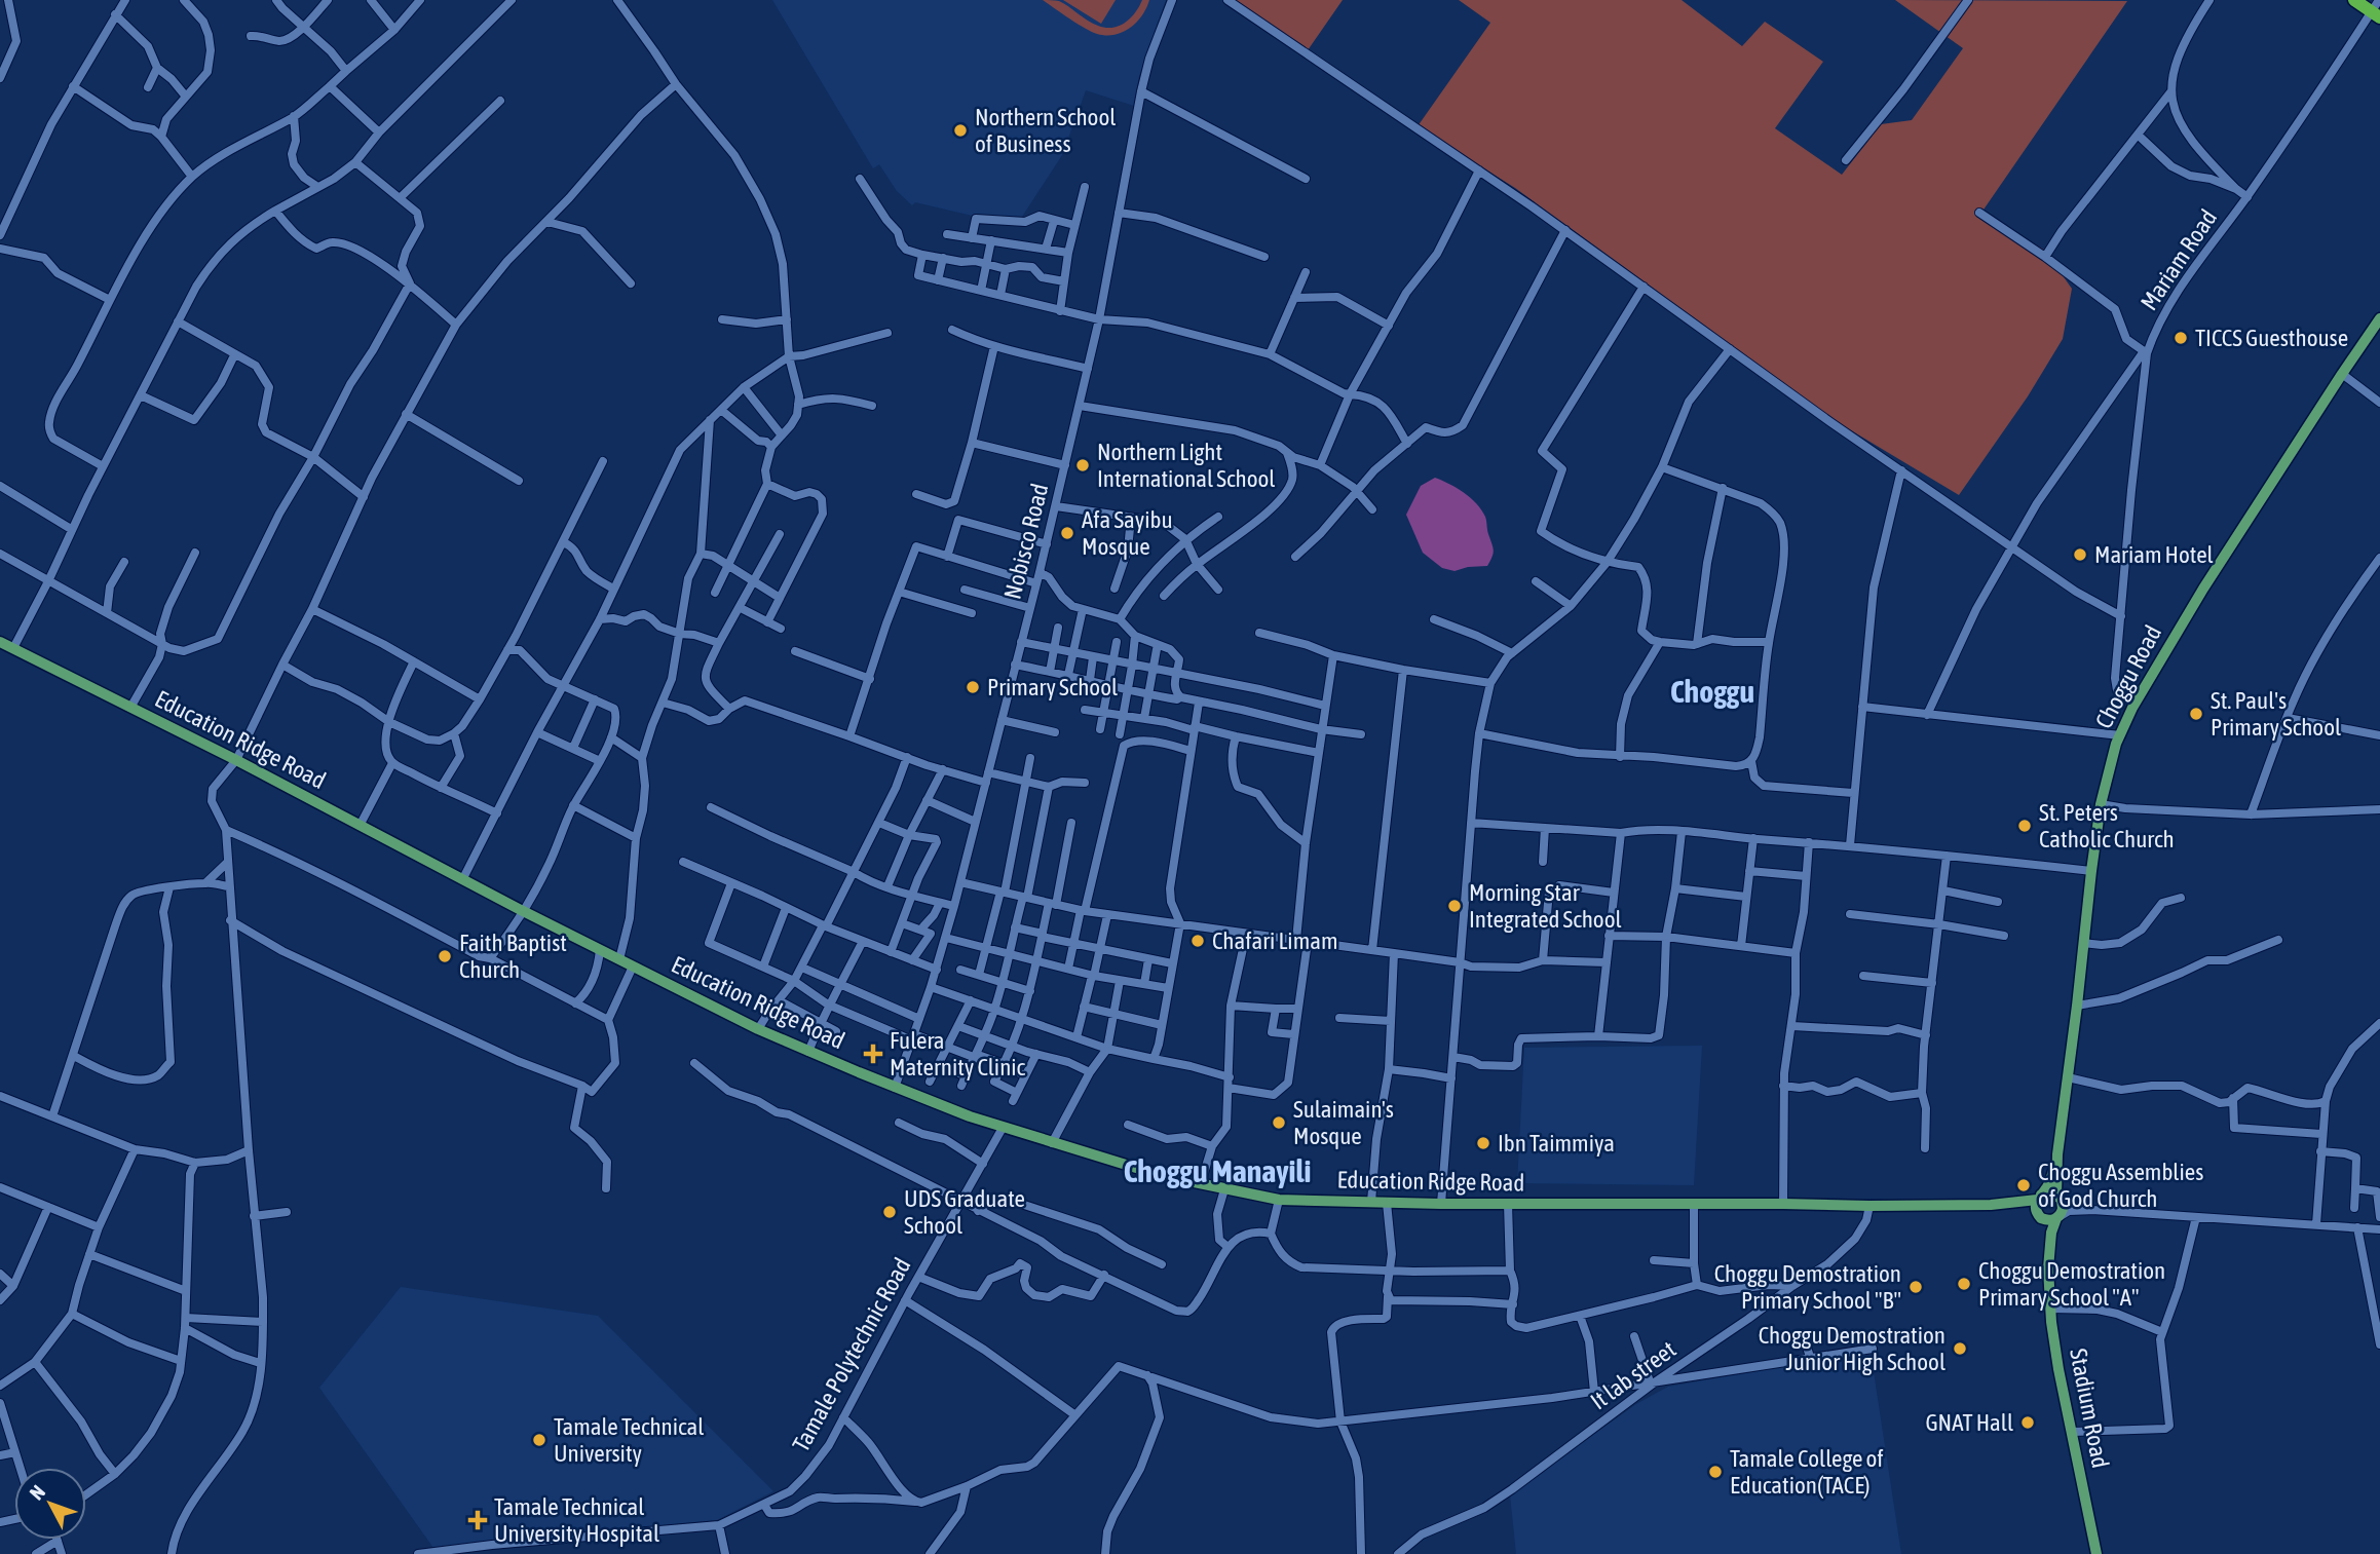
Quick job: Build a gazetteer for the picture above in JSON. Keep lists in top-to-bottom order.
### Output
{
  "streets": {
    "main road": ["Choggu Road", "Education Ridge Road", "Stadium Road"],
    "street": [
      "Mariam Road",
      "Nobisco Road",
      "Tamale Polytechnic Road",
      "It lab street"
    ]
  },
  "crossings": [
    ["Mariam Road", "Choggu Road"],
    ["Nobisco Road", "Education Ridge Road"],
    ["Choggu Road", "Education Ridge Road"],
    ["Choggu Road", "Stadium Road"],
    ["Education Ridge Road", "Tamale Polytechnic Road"],
    ["Education Ridge Road", "It lab street"],
    ["Education Ridge Road", "Stadium Road"]
  ],
  "districts": ["Choggu", "Choggu Manayili"],
  "places": {
    "other": [
      "Northern School of Business",
      "TICCS Guesthouse",
      "Northern Light International School",
      "Afa Sayibu Mosque",
      "Mariam Hotel",
      "Primary School",
      "St. Paul's Primary School",
      "St. Peters Catholic Church",
      "Morning Star Integrated School",
      "Chafari Limam",
      "Faith Baptist Church",
      "Sulaimain's Mosque",
      "Ibn Taimmiya",
      "Choggu Assemblies of God Church",
      "UDS Graduate School",
      "Choggu Demostration Primary School \"A\"",
      "Choggu Demostration Primary School \"B\"",
      "Choggu Demostration Junior High School",
      "GNAT Hall",
      "Tamale Technical University",
      "Tamale College of Education(TACE)"
    ],
    "health": ["Fulera Maternity Clinic", "Tamale Technical University Hospital"]
  },
  "north": "top left"
}
